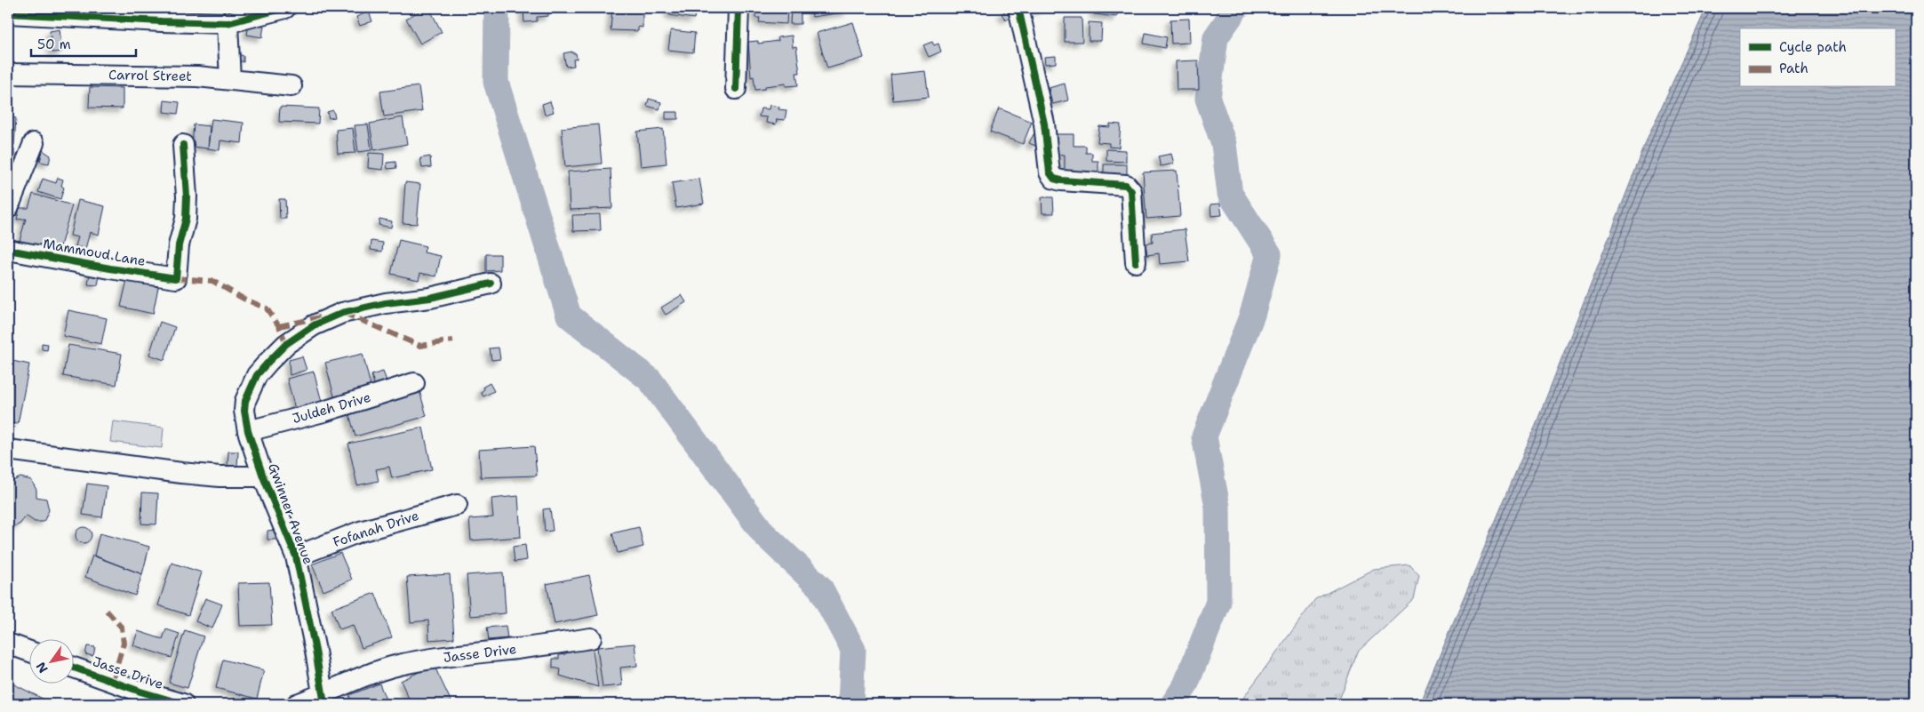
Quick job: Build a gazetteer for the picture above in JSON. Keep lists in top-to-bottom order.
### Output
{
  "streets": {
    "street": [
      "Carrol Street",
      "Mammoud Lane",
      "Juldeh Drive",
      "Gwinner Avenue",
      "Fofanah Drive",
      "Jasse Drive"
    ]
  },
  "crossings": [
    ["Juldeh Drive", "Gwinner Avenue"],
    ["Gwinner Avenue", "Fofanah Drive"],
    ["Gwinner Avenue", "Jasse Drive"]
  ],
  "legend": ["Cycle path", "Path"],
  "scale_bar": "50 m",
  "north": "bottom left"
}
